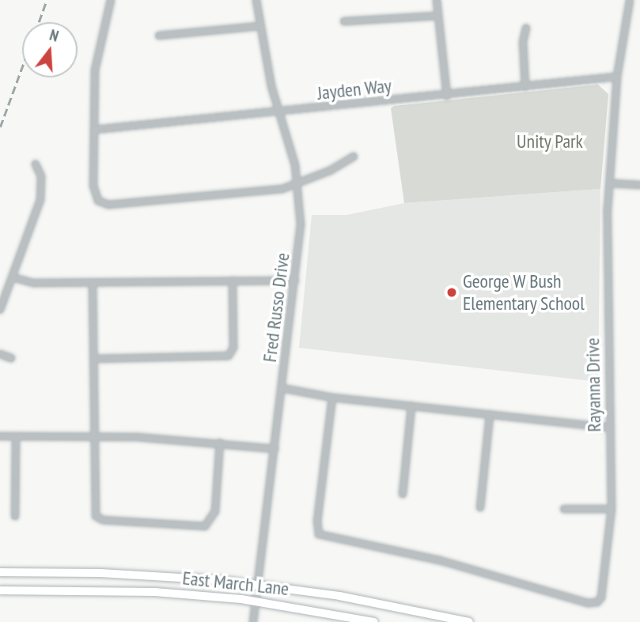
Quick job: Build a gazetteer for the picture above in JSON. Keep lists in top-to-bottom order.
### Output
{
  "streets": {
    "main road": ["East March Lane"],
    "street": ["Jayden Way", "Fred Russo Drive", "Rayanna Drive"]
  },
  "crossings": [
    ["Jayden Way", "Fred Russo Drive"],
    ["Jayden Way", "Rayanna Drive"],
    ["Fred Russo Drive", "East March Lane"]
  ],
  "parks": ["Unity Park"],
  "places": ["George W Bush Elementary School"],
  "north": "top"
}
